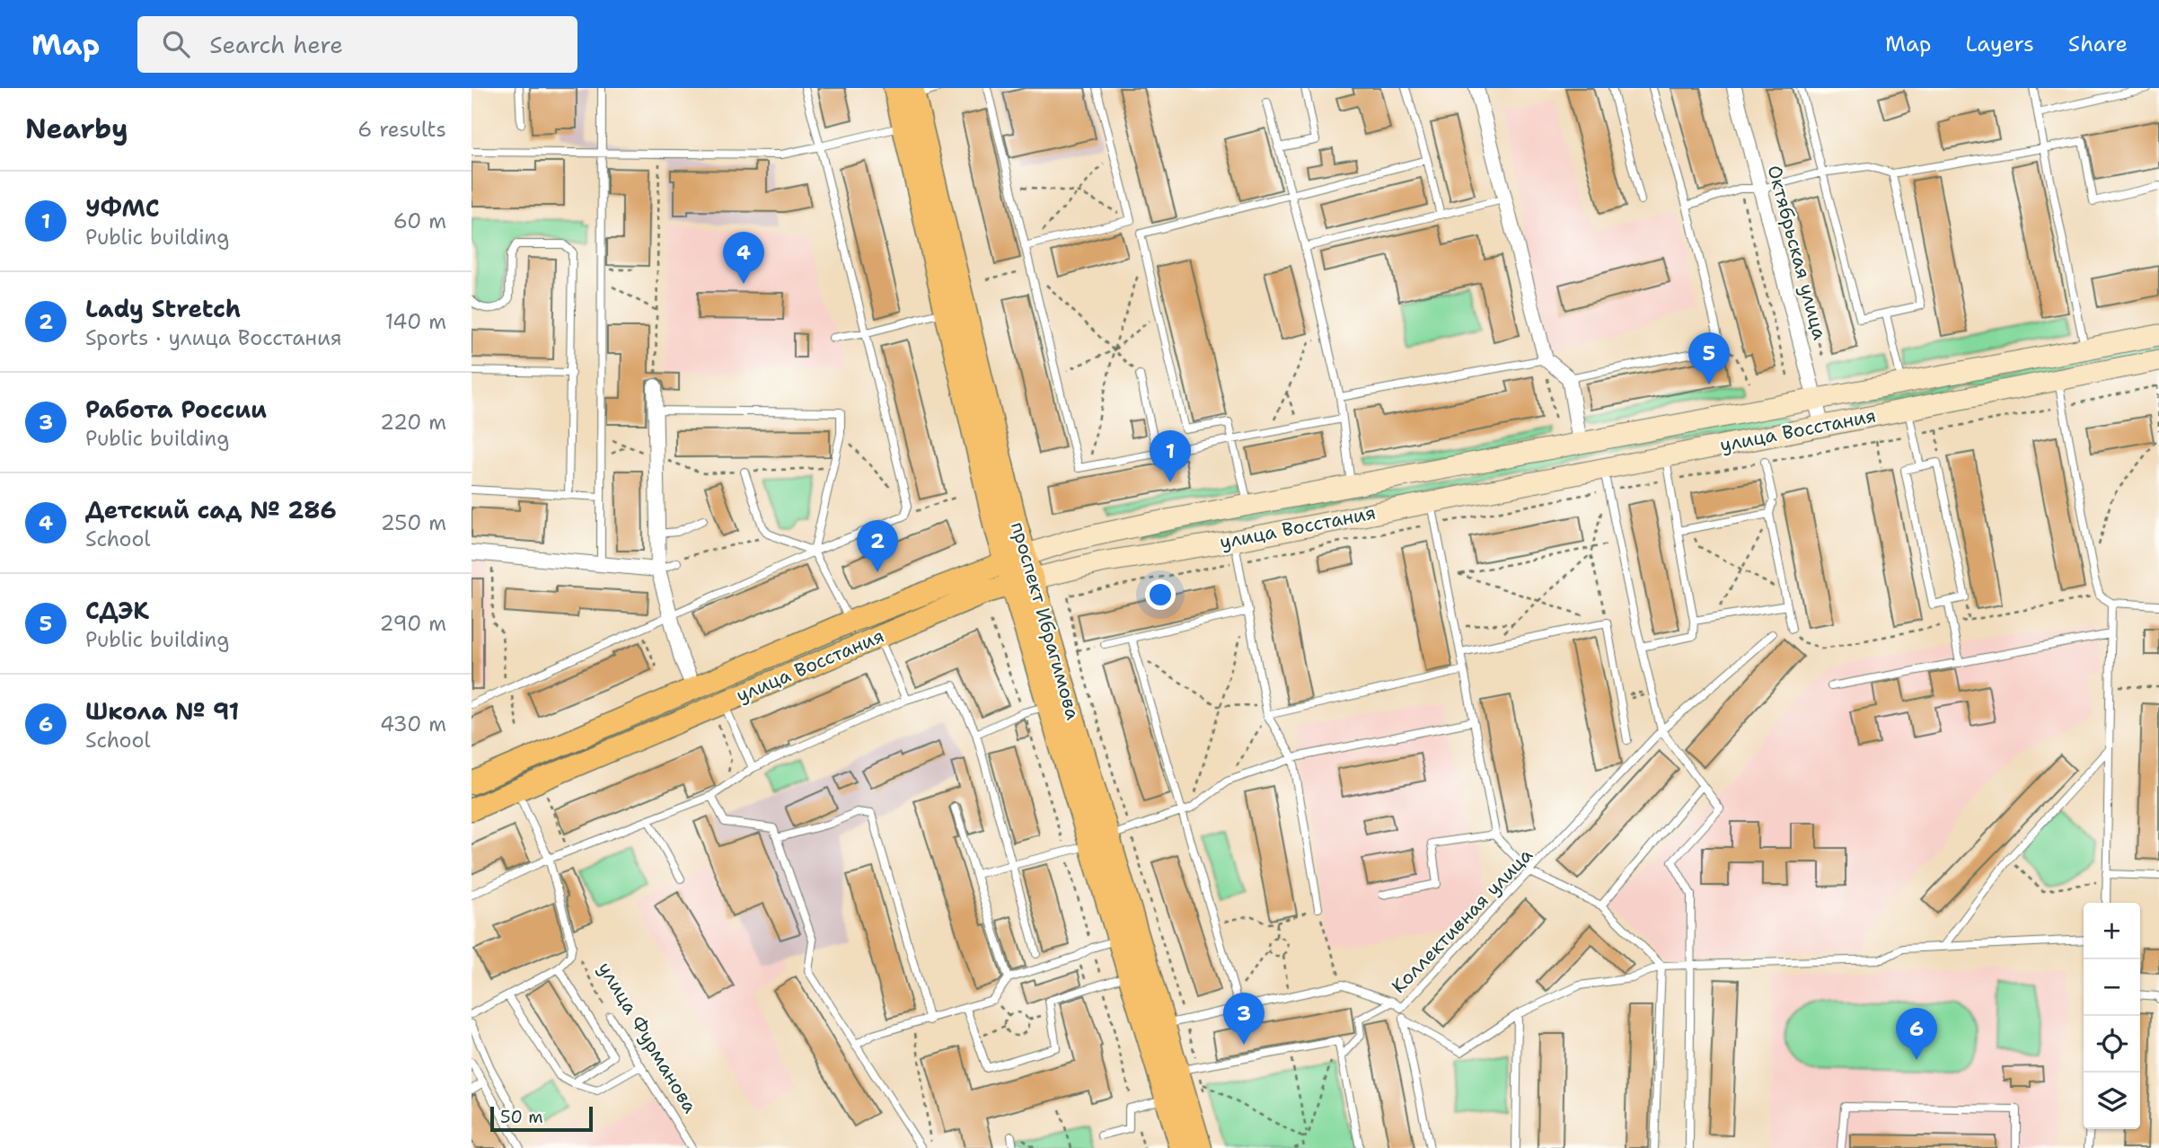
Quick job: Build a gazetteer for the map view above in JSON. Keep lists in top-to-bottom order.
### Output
{
  "streets": {
    "main road": ["улица Восстания", "проспект Ибрагимова"],
    "street": ["Октябрьская улица"],
    "lane": ["Коллективная улица", "улица Фурманова"]
  },
  "crossings": [
    ["Октябрьская улица", "улица Восстания"],
    ["улица Восстания", "проспект Ибрагимова"]
  ],
  "scale_bar": "50 m",
  "page": {
    "header": "Map",
    "search": "Search here",
    "nav": ["Map", "Layers", "Share"],
    "heading": ["Nearby", "6 results"],
    "list": [
      {
        "mark": "1",
        "name": "УФМС",
        "note": "Public building",
        "value": "60 m"
      },
      {
        "mark": "2",
        "name": "Lady Stretch",
        "note": "Sports · улица Восстания",
        "value": "140 m"
      },
      {
        "mark": "3",
        "name": "Работа России",
        "note": "Public building",
        "value": "220 m"
      },
      {
        "mark": "4",
        "name": "Детский сад № 286",
        "note": "School",
        "value": "250 m"
      },
      {
        "mark": "5",
        "name": "СДЭК",
        "note": "Public building",
        "value": "290 m"
      },
      {
        "mark": "6",
        "name": "Школа № 91",
        "note": "School",
        "value": "430 m"
      }
    ],
    "pins": [
      "4",
      "5",
      "1",
      "2",
      "3",
      "6"
    ],
    "map_buttons": ["+", "−"],
    "scale": "50 m"
  }
}
